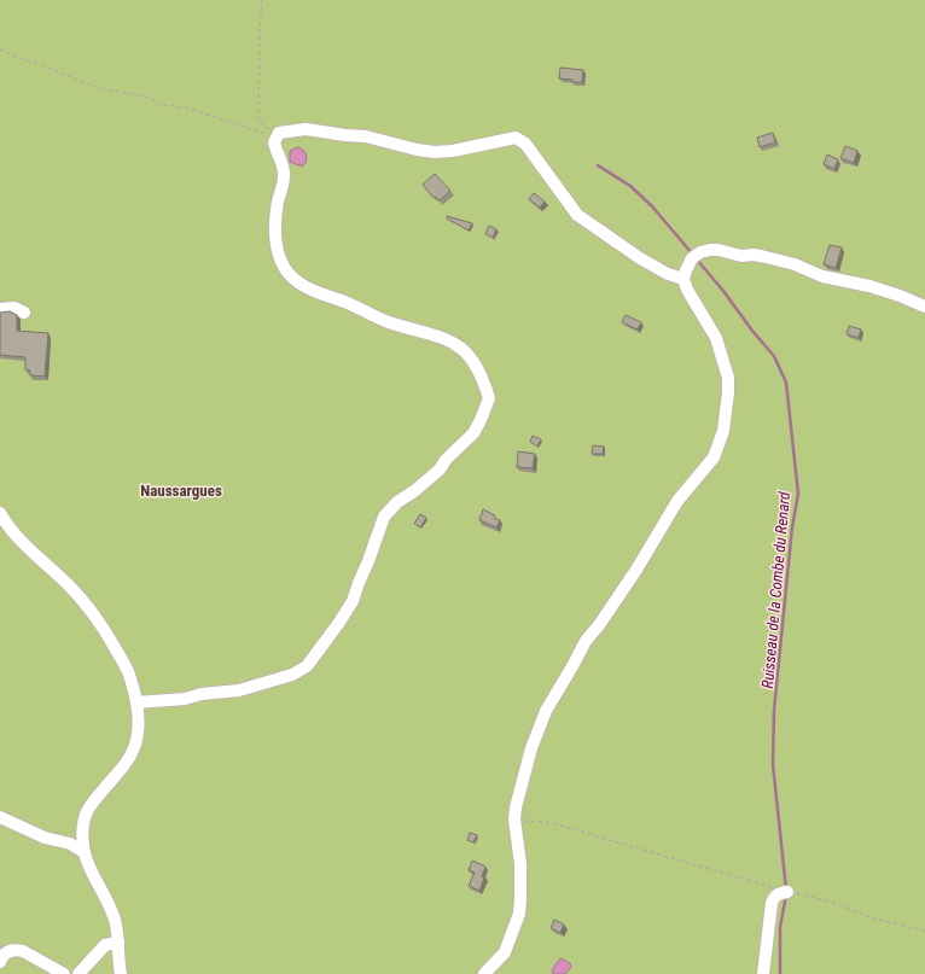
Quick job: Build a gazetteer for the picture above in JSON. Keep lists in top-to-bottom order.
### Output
{
  "districts": ["Naussargues"],
  "water": ["Ruisseau de la Combe du Renard"]
}
